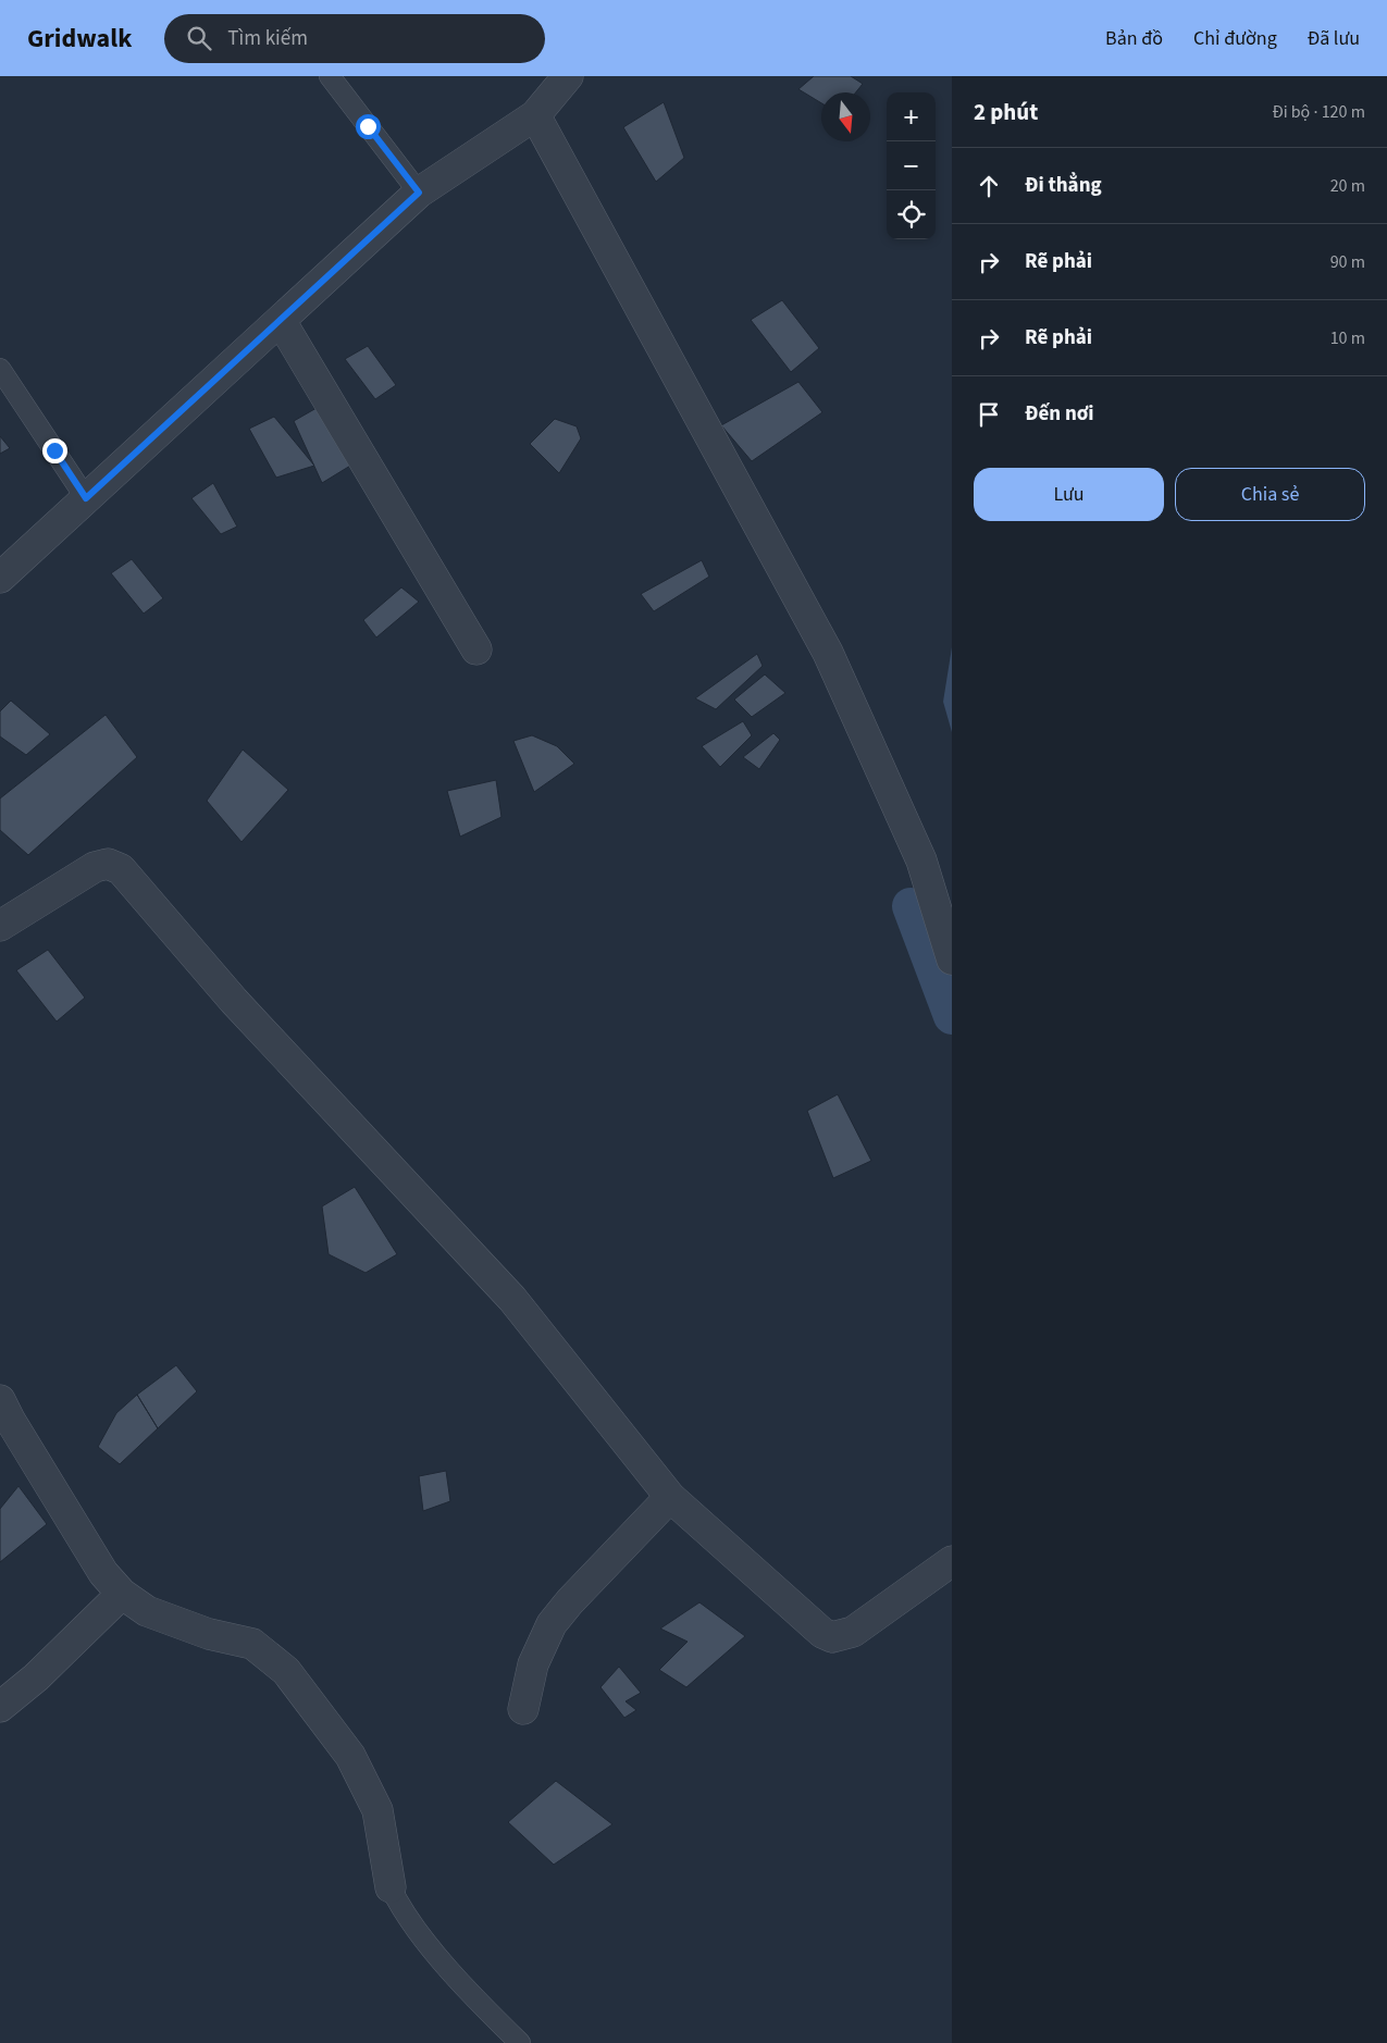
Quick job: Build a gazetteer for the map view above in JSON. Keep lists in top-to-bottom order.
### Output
{
  "north": "bottom",
  "page": {
    "header": "Gridwalk",
    "search": "Tìm kiếm",
    "nav": ["Bản đồ", "Chỉ đường", "Đã lưu"],
    "heading": ["2 phút", "Đi bộ · 120 m"],
    "map_buttons": ["+", "−"],
    "list": [
      ["Đi thẳng", "20 m"],
      ["Rẽ phải", "90 m"],
      ["Rẽ phải", "10 m"],
      "Đến nơi"
    ],
    "buttons": ["Lưu", "Chia sẻ"]
  }
}
